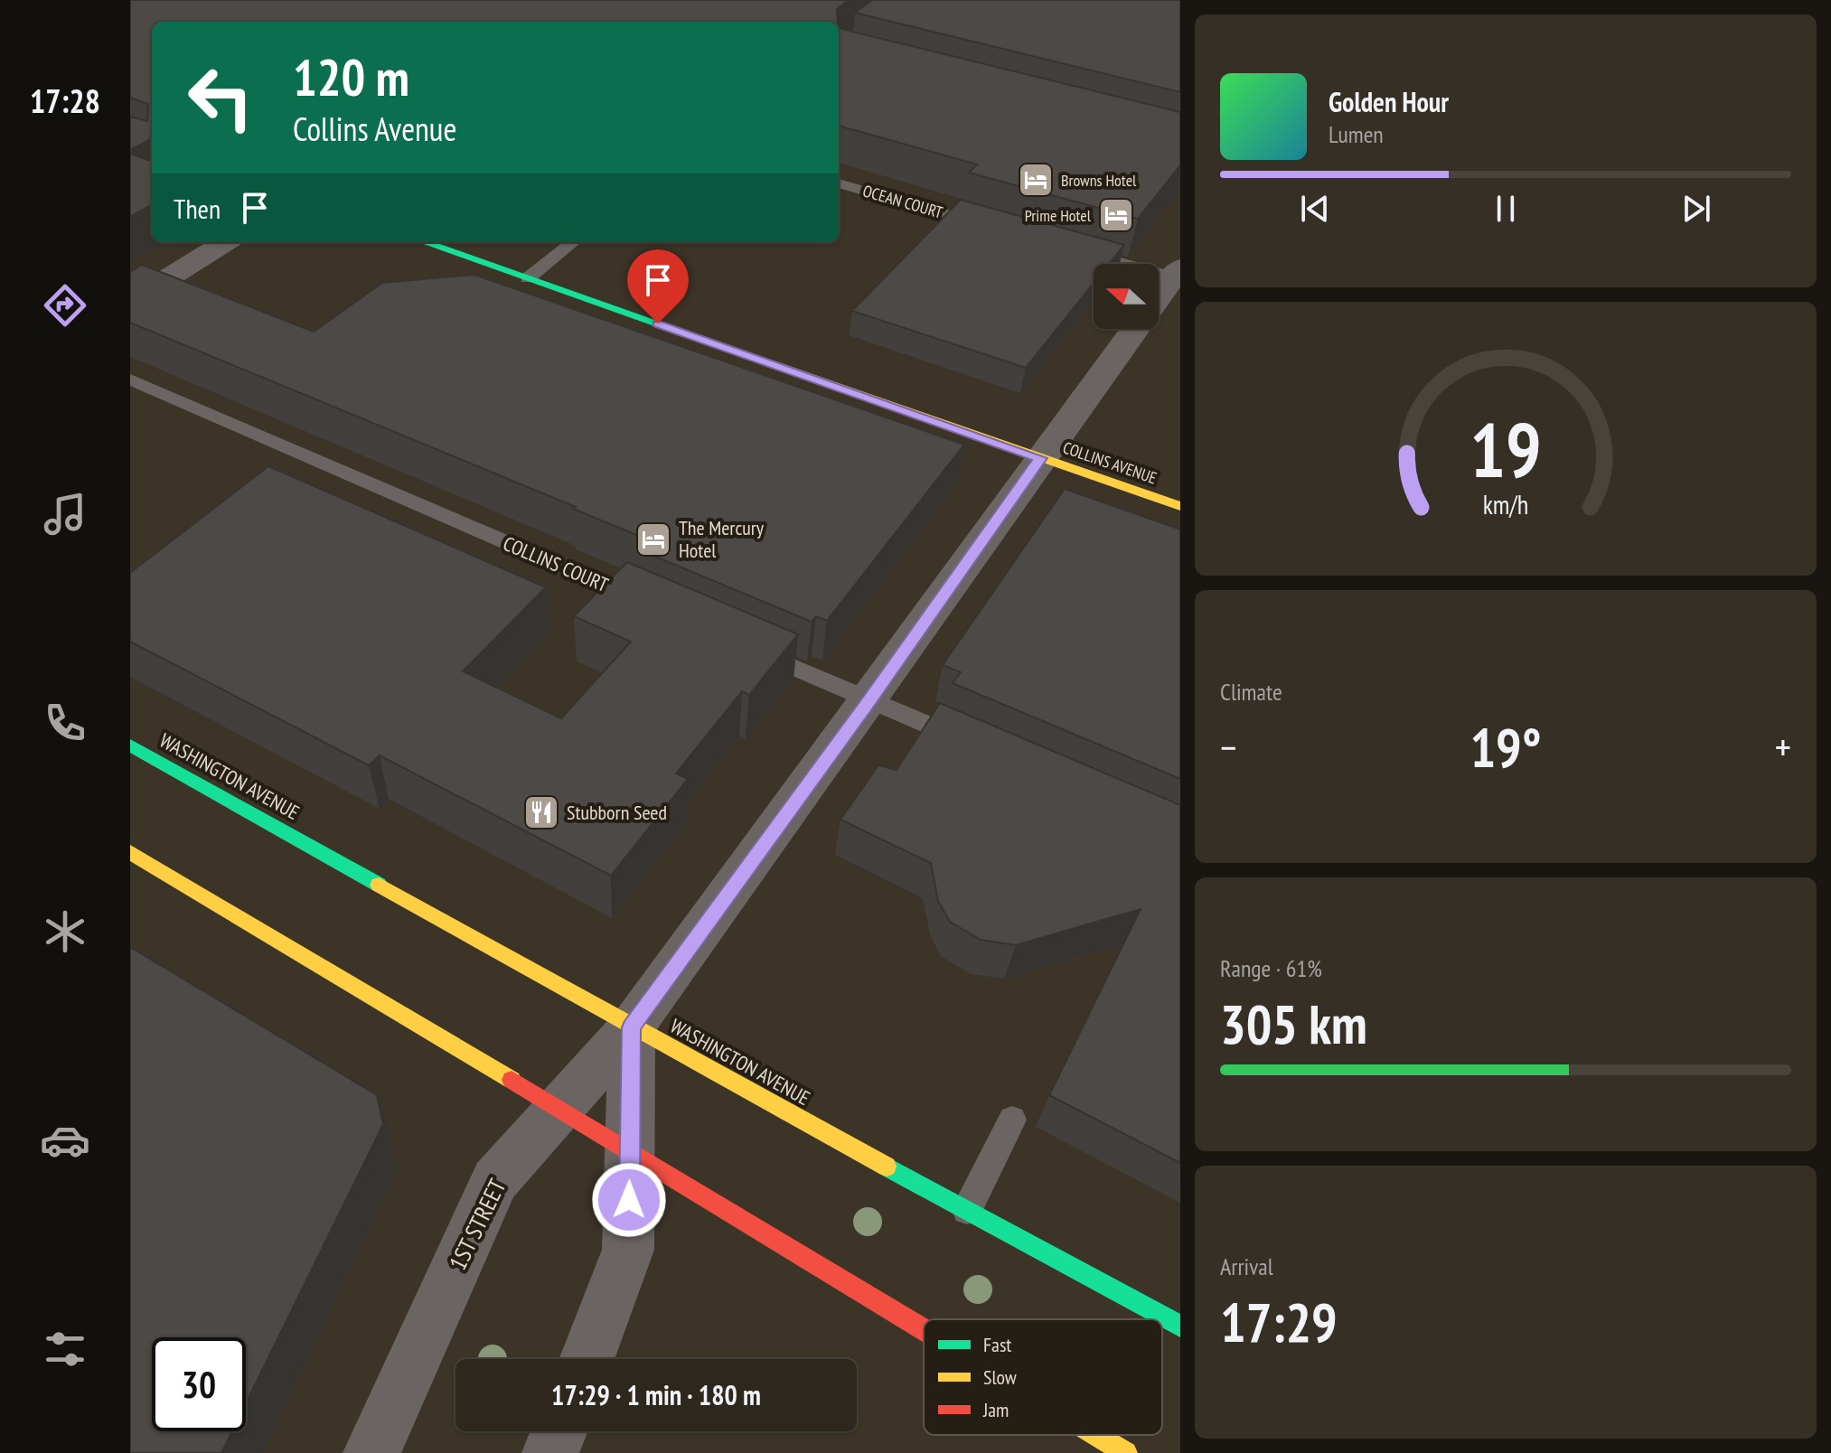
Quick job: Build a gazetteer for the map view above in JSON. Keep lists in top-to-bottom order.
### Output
{
  "streets": {
    "street": ["COLLINS AVENUE", "WASHINGTON AVENUE", "1ST STREET"],
    "lane": ["OCEAN COURT", "COLLINS COURT"]
  },
  "crossings": [
    ["COLLINS AVENUE", "1ST STREET"],
    ["WASHINGTON AVENUE", "1ST STREET"]
  ],
  "places": {
    "hotel": ["Browns Hotel", "Prime Hotel", "The Mercury Hotel"],
    "restaurant": ["Stubborn Seed"]
  },
  "legend": ["Fast", "Slow", "Jam"],
  "north": "left",
  "page": {
    "tabs": "17:28",
    "turn": ["120 m", "Collins Avenue"],
    "song": ["Golden Hour", "Lumen"],
    "then": "Then",
    "tile": [
      "Climate",
      ["Range · 61%", "305 km"],
      ["Arrival", "17:29"]
    ],
    "heat": ["−", "19°", "+"],
    "limit": "30",
    "trip": "17:29 · 1 min · 180 m",
    "gauge": ["19", "km/h"]
  }
}
